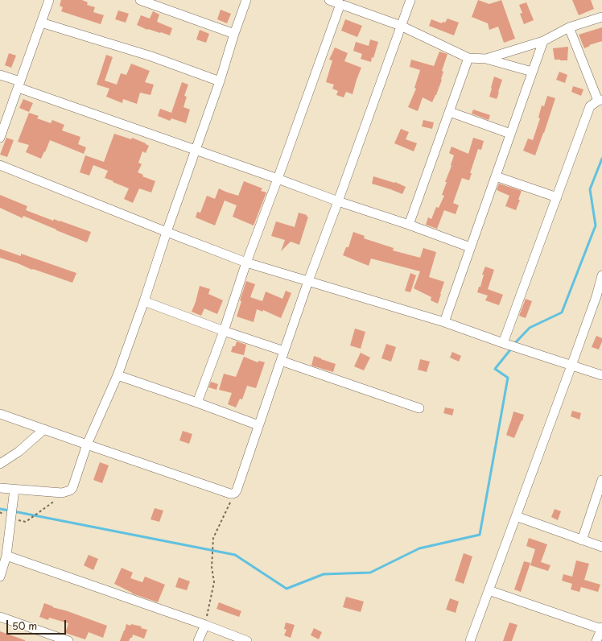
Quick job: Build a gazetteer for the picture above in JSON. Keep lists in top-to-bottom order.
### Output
{
  "scale_bar": "50 m"
}
